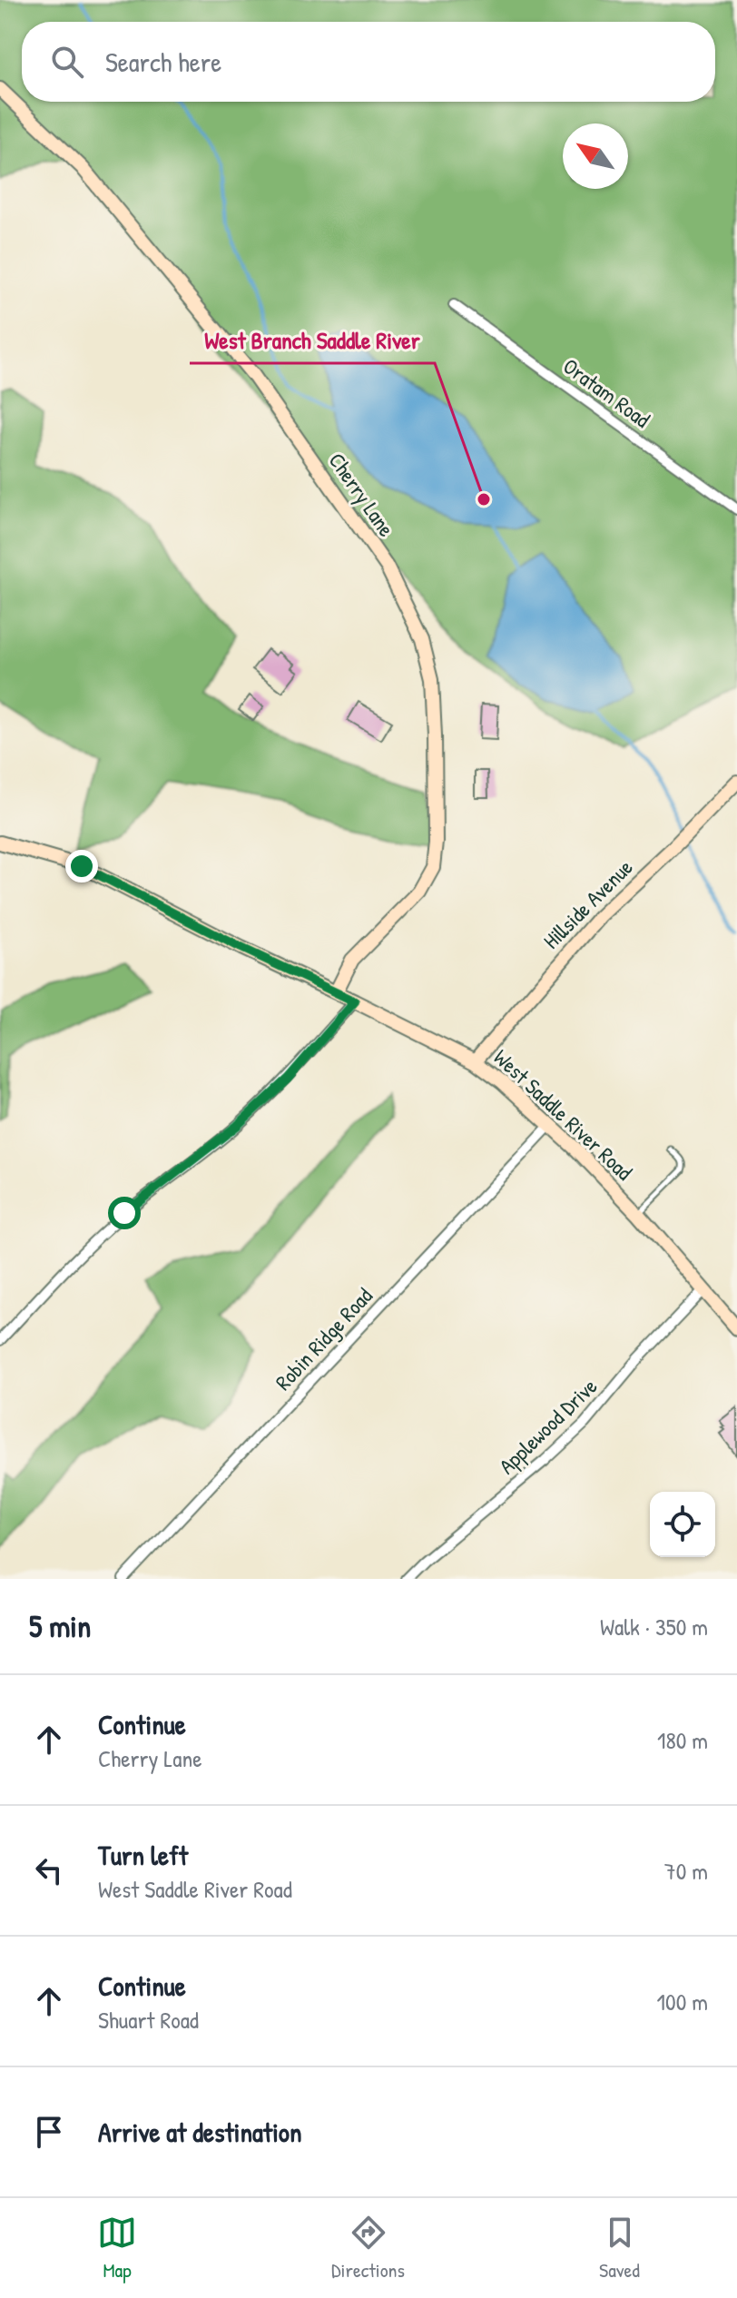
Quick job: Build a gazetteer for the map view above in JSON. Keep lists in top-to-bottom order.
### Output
{
  "streets": {
    "street": [
      "Oratam Road",
      "Cherry Lane",
      "Hillside Avenue",
      "West Saddle River Road",
      "Robin Ridge Road",
      "Applewood Drive"
    ]
  },
  "crossings": [
    ["Cherry Lane", "West Saddle River Road"],
    ["Hillside Avenue", "West Saddle River Road"],
    ["West Saddle River Road", "Robin Ridge Road"],
    ["West Saddle River Road", "Applewood Drive"]
  ],
  "places": ["West Branch Saddle River"],
  "north": "top left",
  "page": {
    "search": "Search here",
    "heading": ["5 min", "Walk · 350 m"],
    "list": [
      ["Continue", "Cherry Lane", "180 m"],
      ["Turn left", "West Saddle River Road", "70 m"],
      ["Continue", "Shuart Road", "100 m"],
      "Arrive at destination"
    ],
    "nav": ["Map", "Directions", "Saved"]
  }
}
